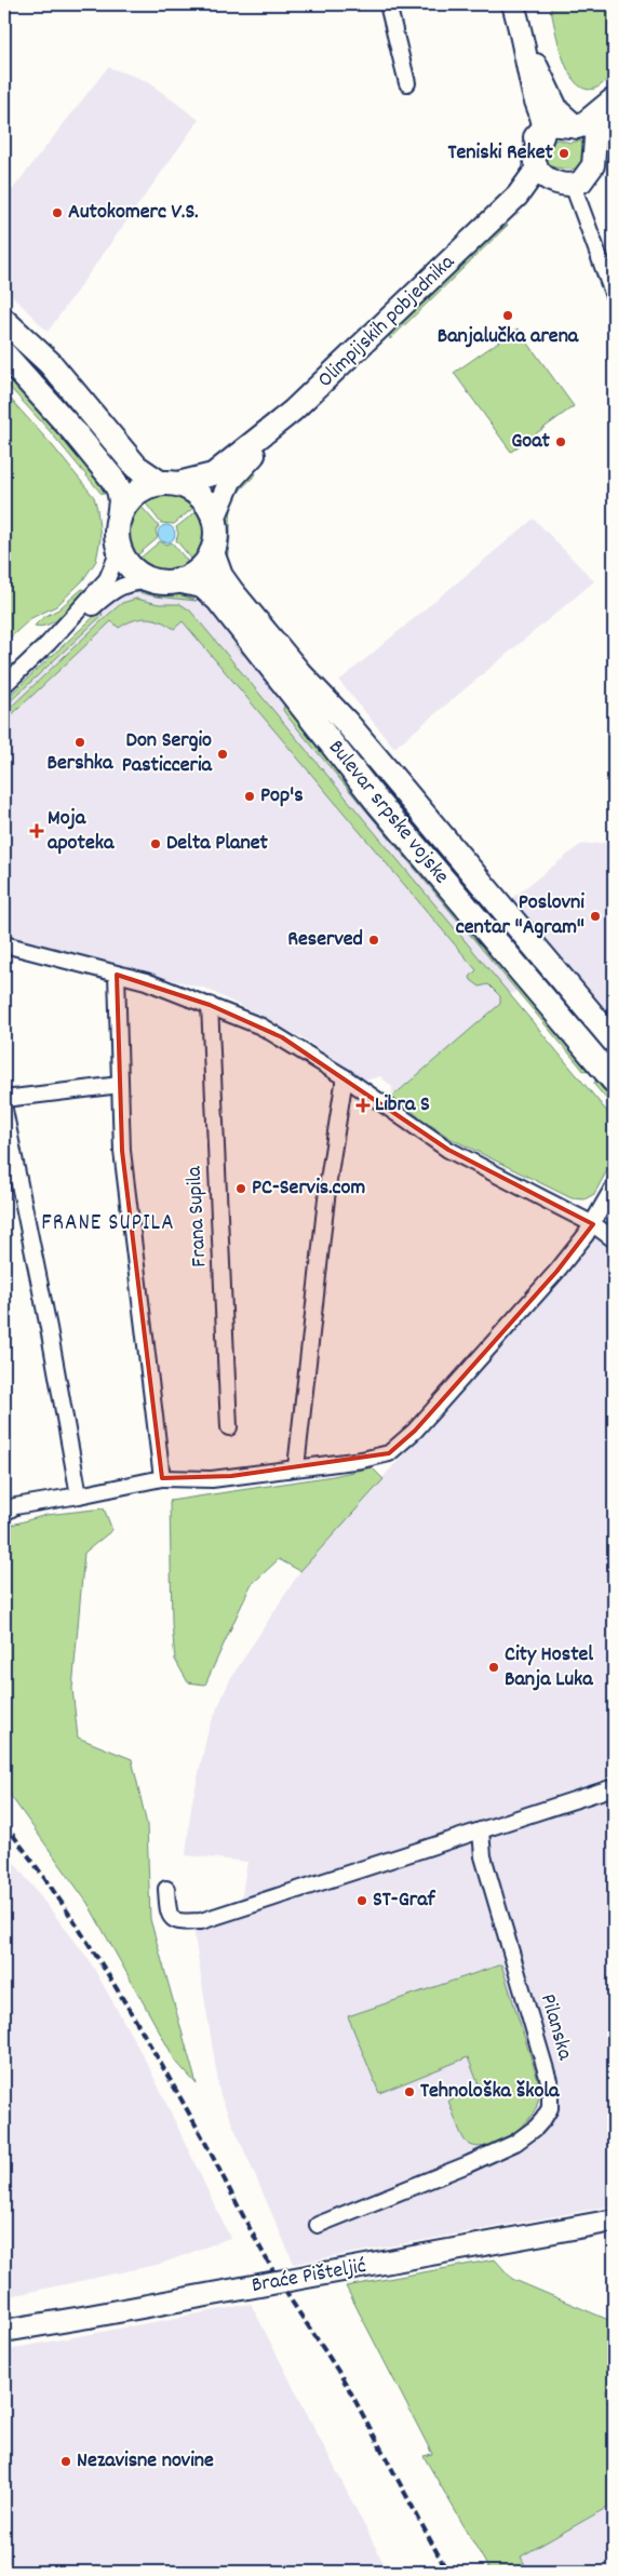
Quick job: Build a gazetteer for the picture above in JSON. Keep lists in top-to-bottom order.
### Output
{
  "streets": {
    "main road": ["Bulevar srpske vojske"],
    "street": [
      "Olimpijskih pobjednika",
      "Frana Supila",
      "Pilanska",
      "Braće Pišteljić"
    ]
  },
  "crossings": [
    ["Olimpijskih pobjednika", "Bulevar srpske vojske"]
  ],
  "districts": ["FRANE SUPILA"],
  "places": {
    "other": [
      "Teniski Reket",
      "Autokomerc V.S.",
      "Banjalučka arena",
      "Goat",
      "Bershka",
      "Don Sergio Pasticceria",
      "Pop's",
      "Delta Planet",
      "Poslovni centar \"Agram\"",
      "Reserved",
      "PC-Servis.com",
      "City Hostel Banja Luka",
      "ST-Graf",
      "Tehnološka škola",
      "Nezavisne novine"
    ],
    "health": ["Moja apoteka", "Libra S"]
  }
}
